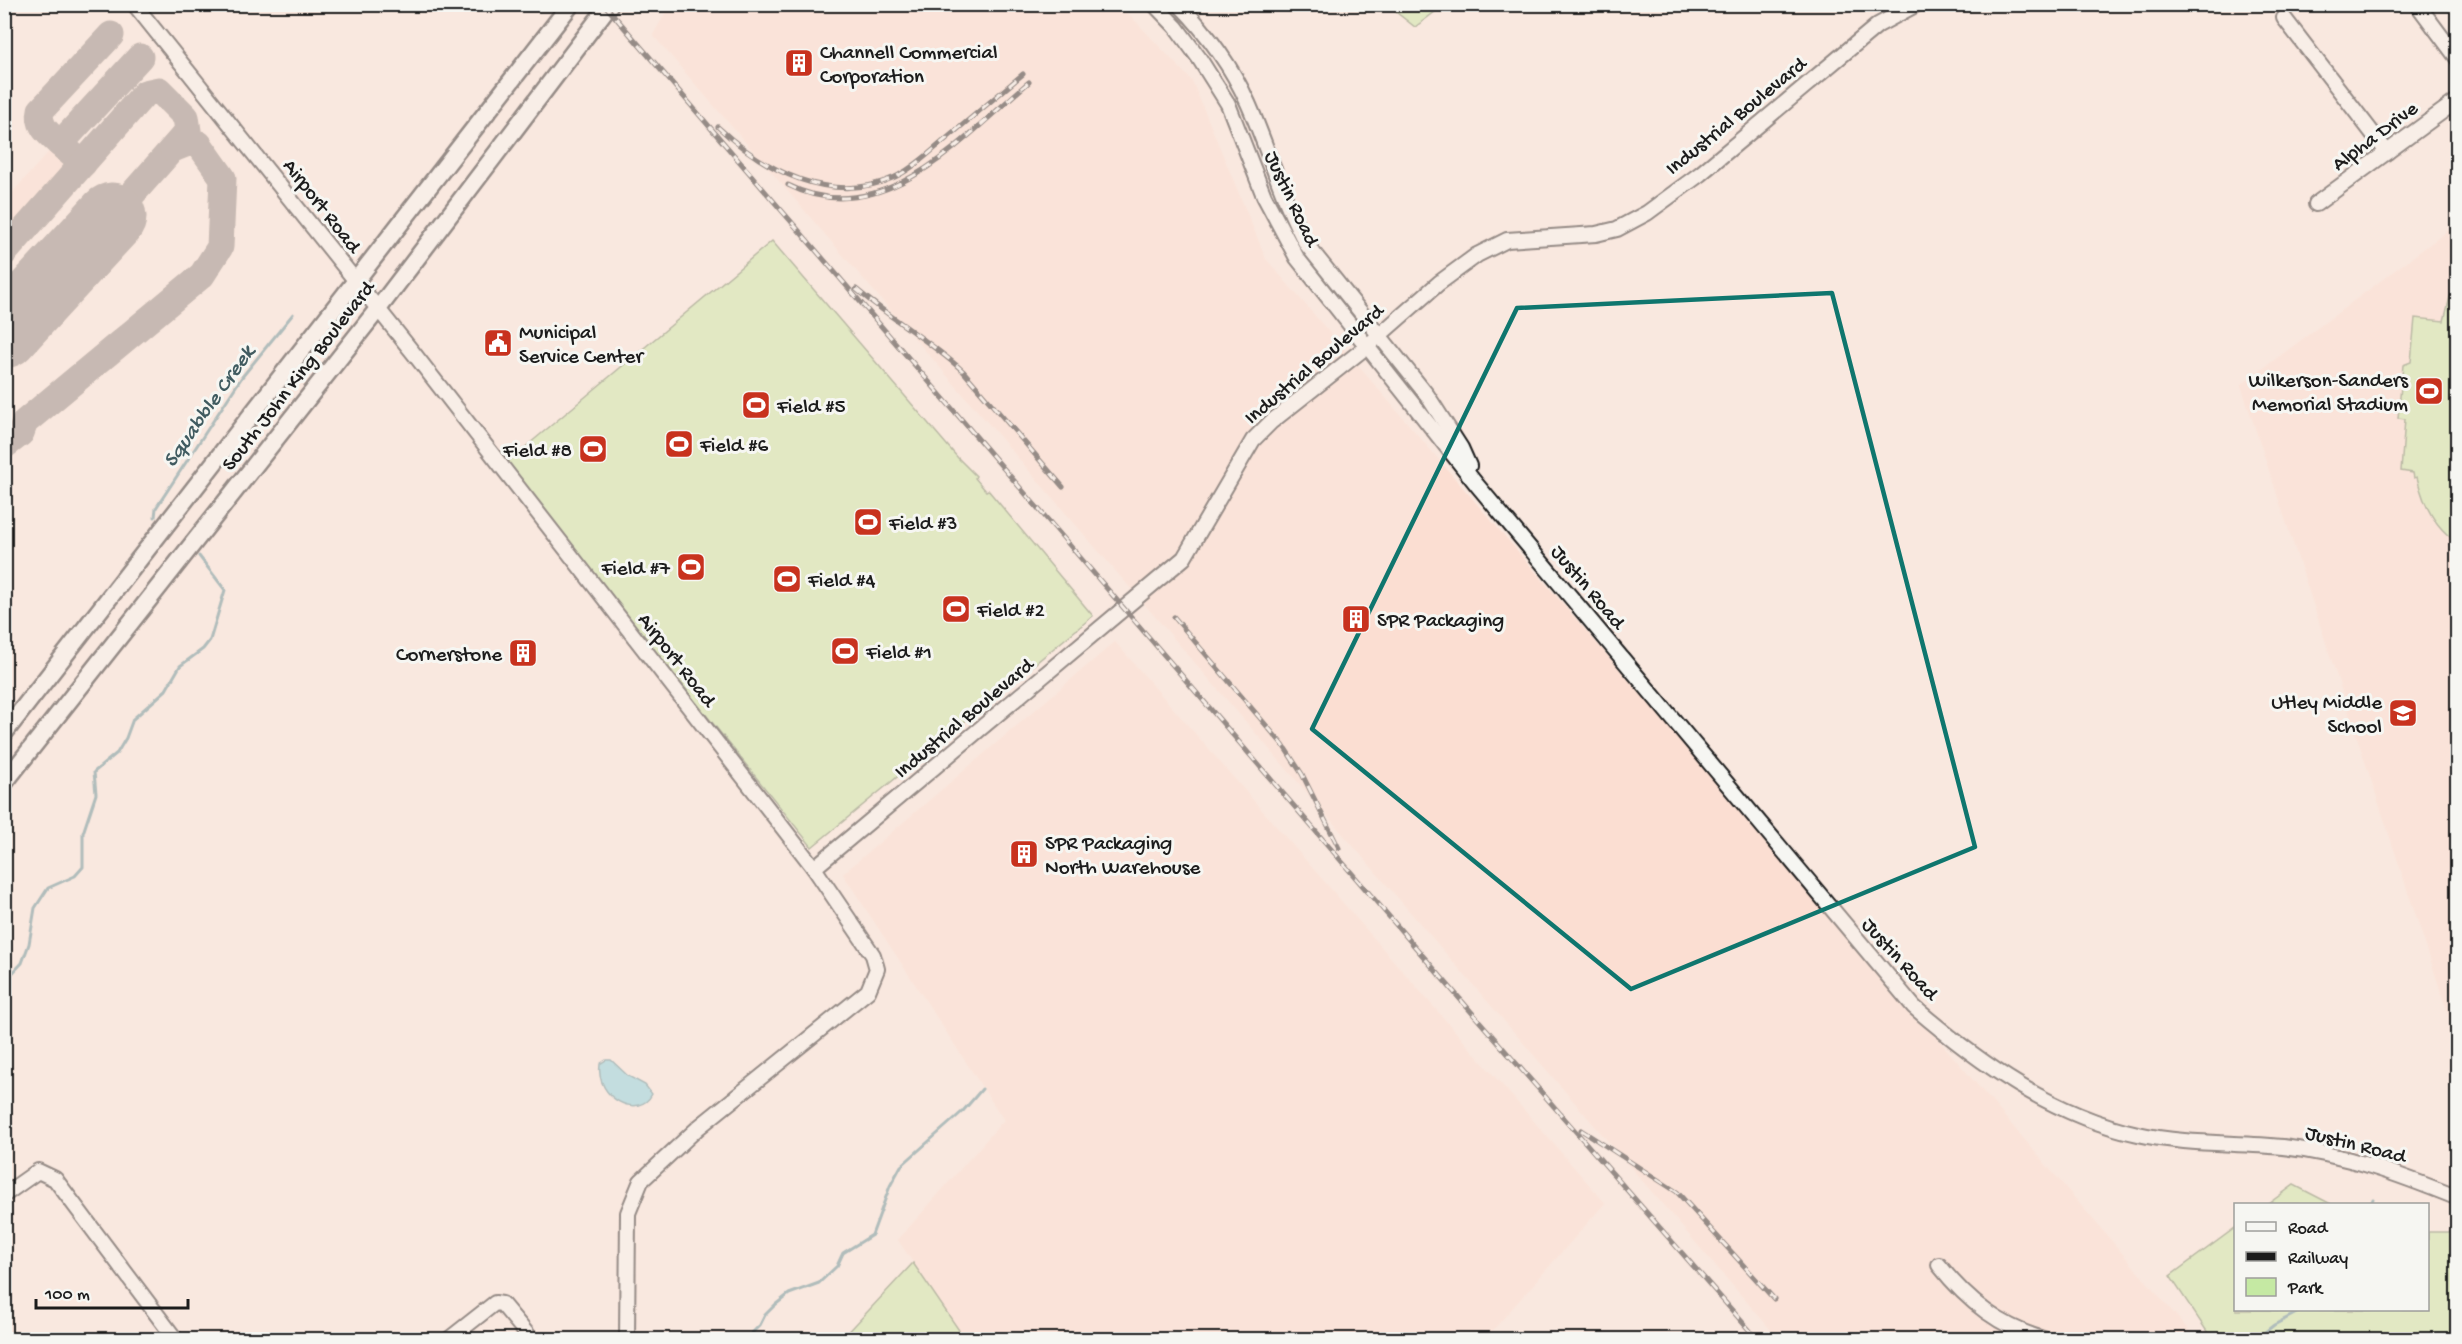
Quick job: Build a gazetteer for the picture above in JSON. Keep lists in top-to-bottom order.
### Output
{
  "streets": {
    "main road": ["South John King Boulevard"],
    "street": [
      "Industrial Boulevard",
      "Alpha Drive",
      "Justin Road",
      "Airport Road"
    ]
  },
  "crossings": [
    ["Industrial Boulevard", "Justin Road"],
    ["Industrial Boulevard", "Airport Road"],
    ["Airport Road", "South John King Boulevard"]
  ],
  "water": ["Squabble Creek"],
  "places": {
    "building": [
      "Channell Commercial Corporation",
      "SPR Packaging",
      "Cornerstone",
      "SPR Packaging North Warehouse"
    ],
    "public building": ["Municipal Service Center"],
    "sports": [
      "Wilkerson-Sanders Memorial Stadium",
      "Field #5",
      "Field #6",
      "Field #8",
      "Field #3",
      "Field #7",
      "Field #4",
      "Field #2",
      "Field #1"
    ],
    "school or university": ["Utley Middle School"]
  },
  "legend": ["Road", "Railway", "Park"],
  "scale_bar": "100 m"
}
